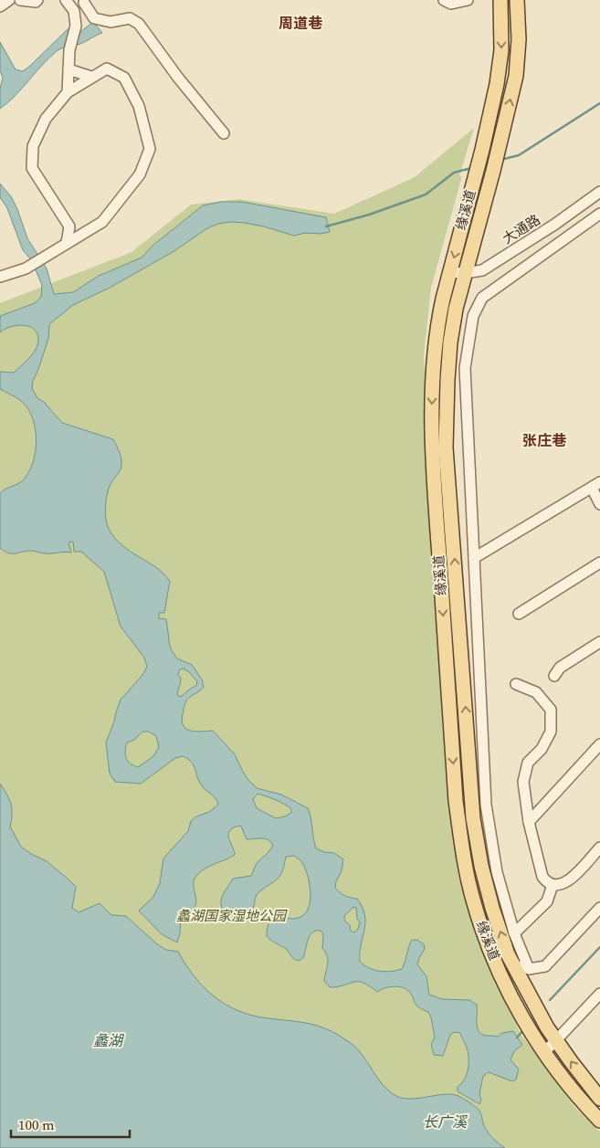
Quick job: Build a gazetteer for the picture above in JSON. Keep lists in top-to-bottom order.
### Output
{
  "streets": {
    "main road": ["缘溪道"],
    "street": ["大通路"]
  },
  "crossings": [
    ["缘溪道", "大通路"]
  ],
  "districts": ["周道巷", "张庄巷"],
  "water": ["蠡湖", "长广溪"],
  "parks": ["蠡湖国家湿地公园"],
  "scale_bar": "100 m"
}
